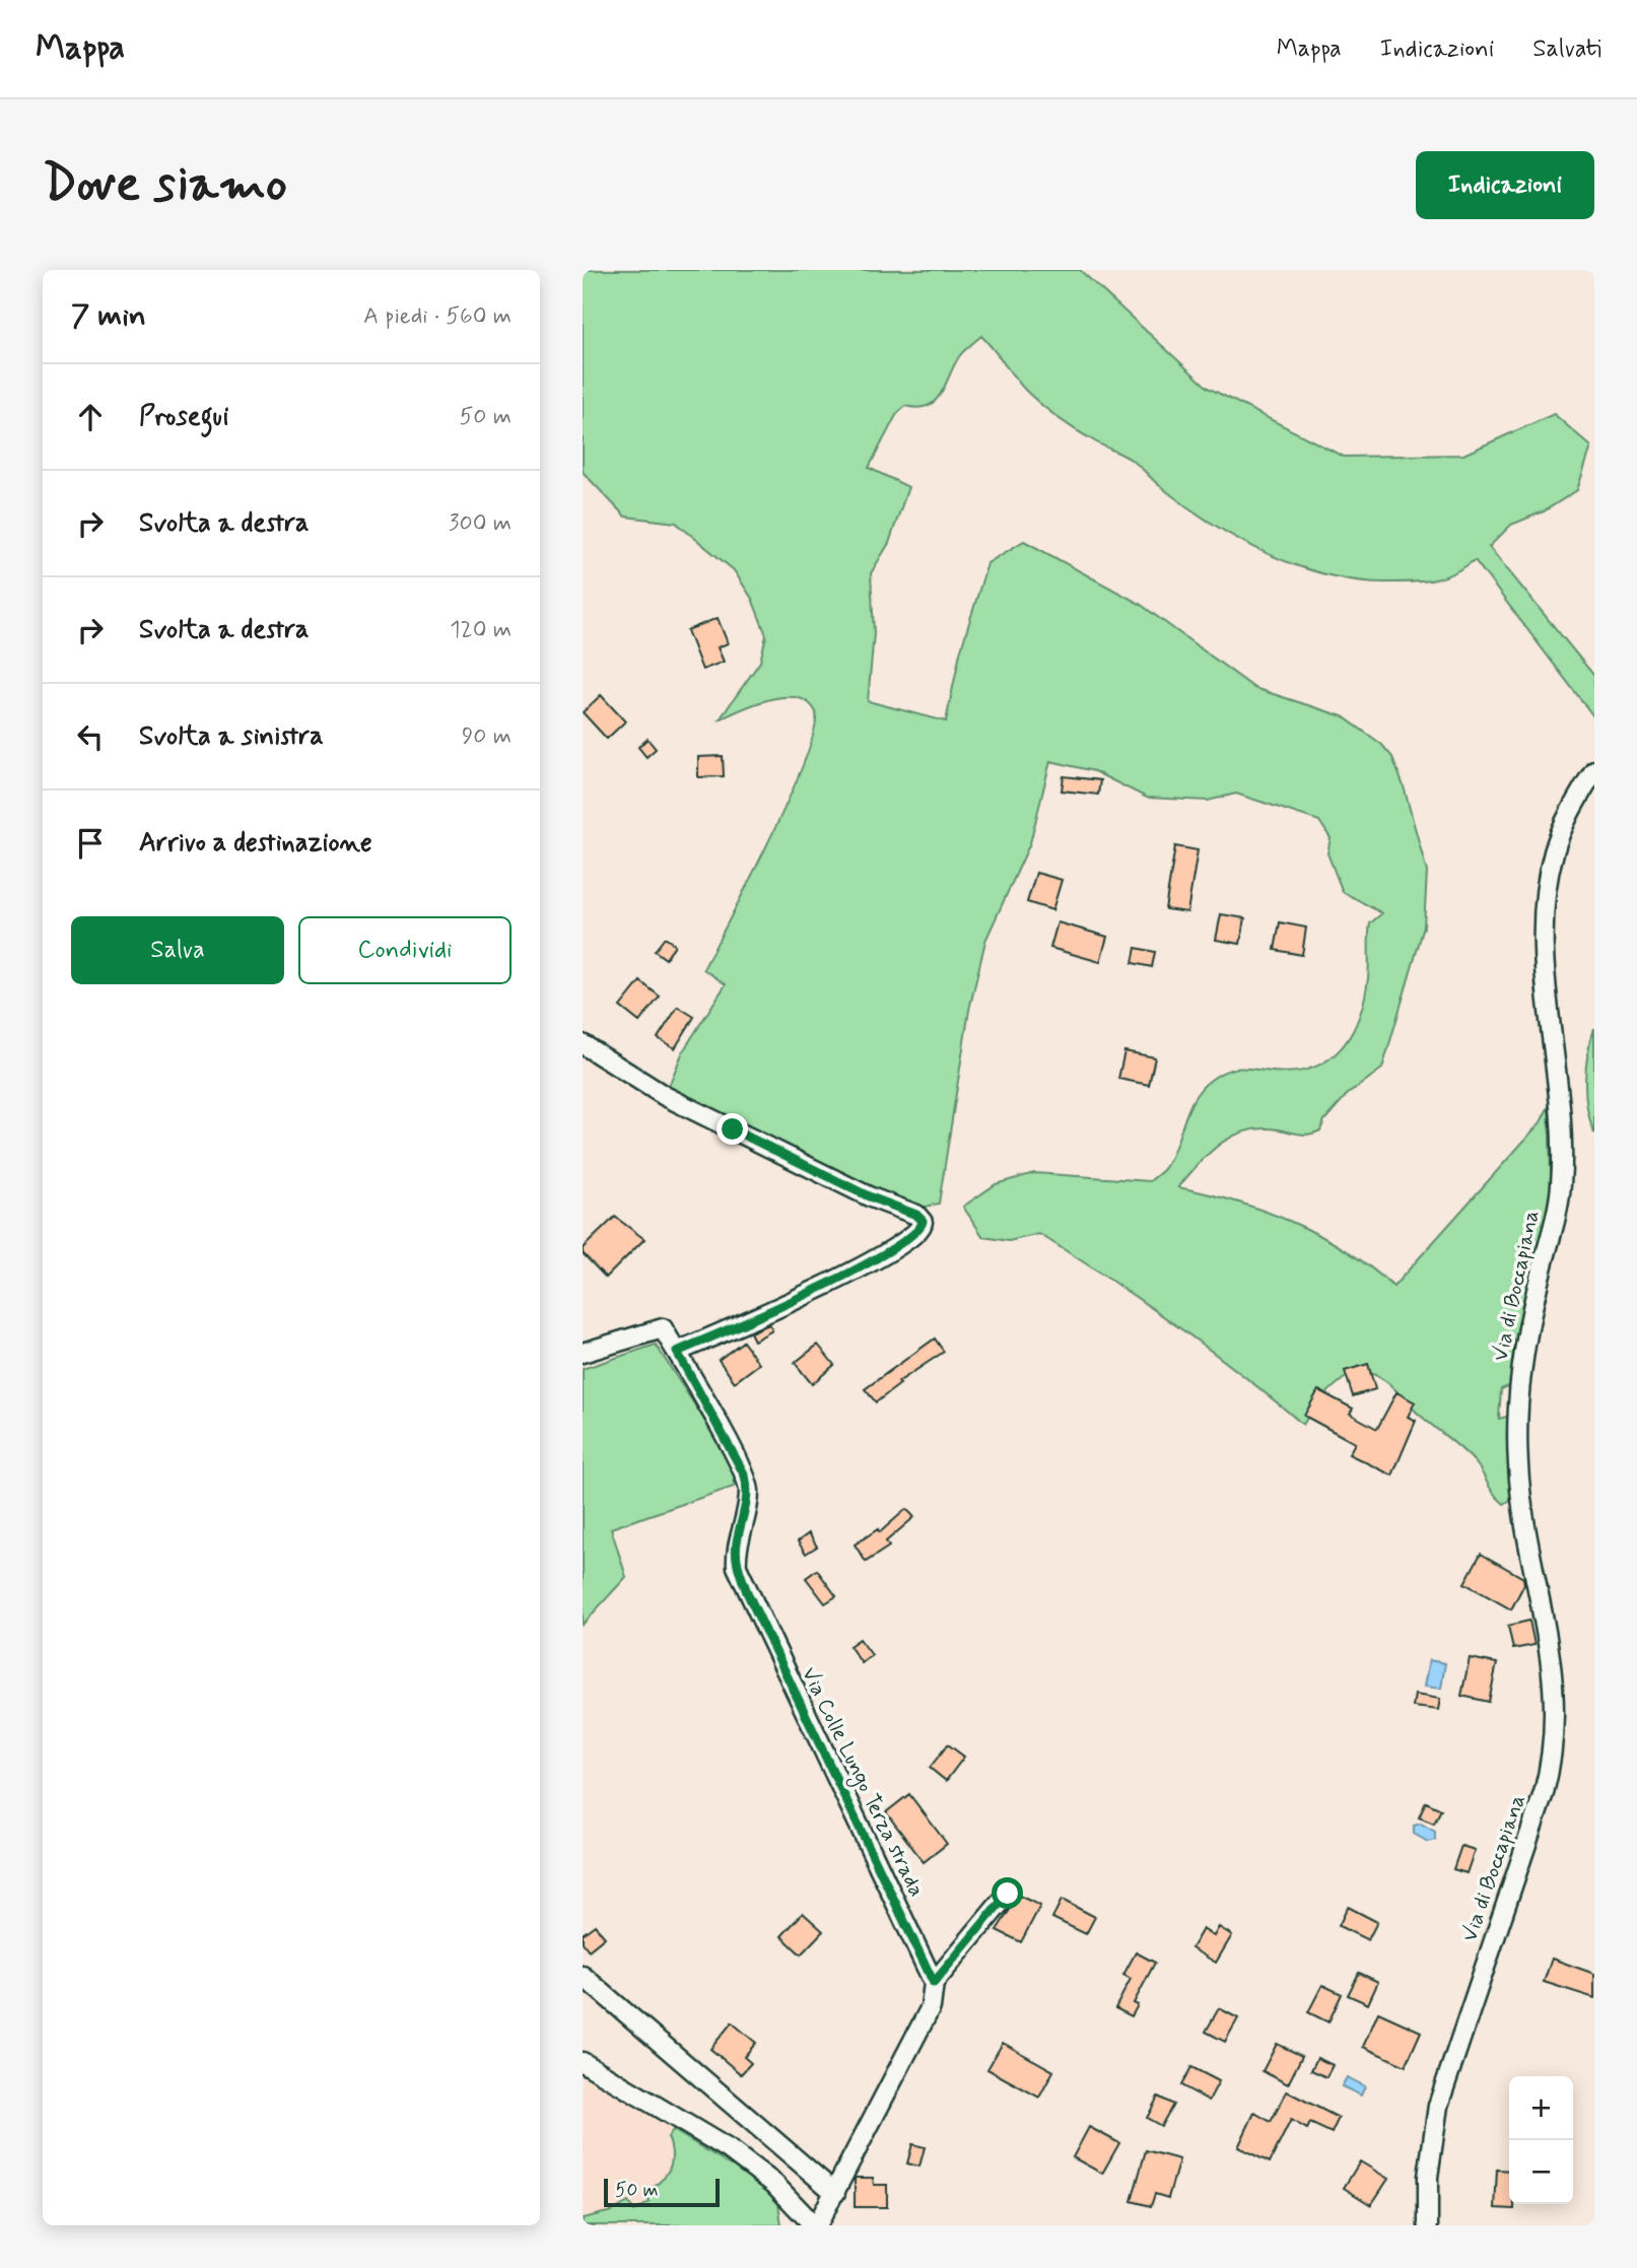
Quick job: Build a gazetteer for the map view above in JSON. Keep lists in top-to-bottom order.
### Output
{
  "streets": {
    "street": ["Via di Boccapiana", "Via Colle Lungo Terza strada"]
  },
  "scale_bar": "50 m",
  "page": {
    "header": "Mappa",
    "nav": ["Mappa", "Indicazioni", "Salvati"],
    "buttons": [
      "Indicazioni",
      ["Salva", "Condividi"]
    ],
    "title": "Dove siamo",
    "heading": ["7 min", "A piedi · 560 m"],
    "list": [
      ["Prosegui", "50 m"],
      ["Svolta a destra", "300 m"],
      ["Svolta a destra", "120 m"],
      ["Svolta a sinistra", "90 m"],
      "Arrivo a destinazione"
    ],
    "map_buttons": ["+", "−"],
    "scale": "50 m"
  }
}
